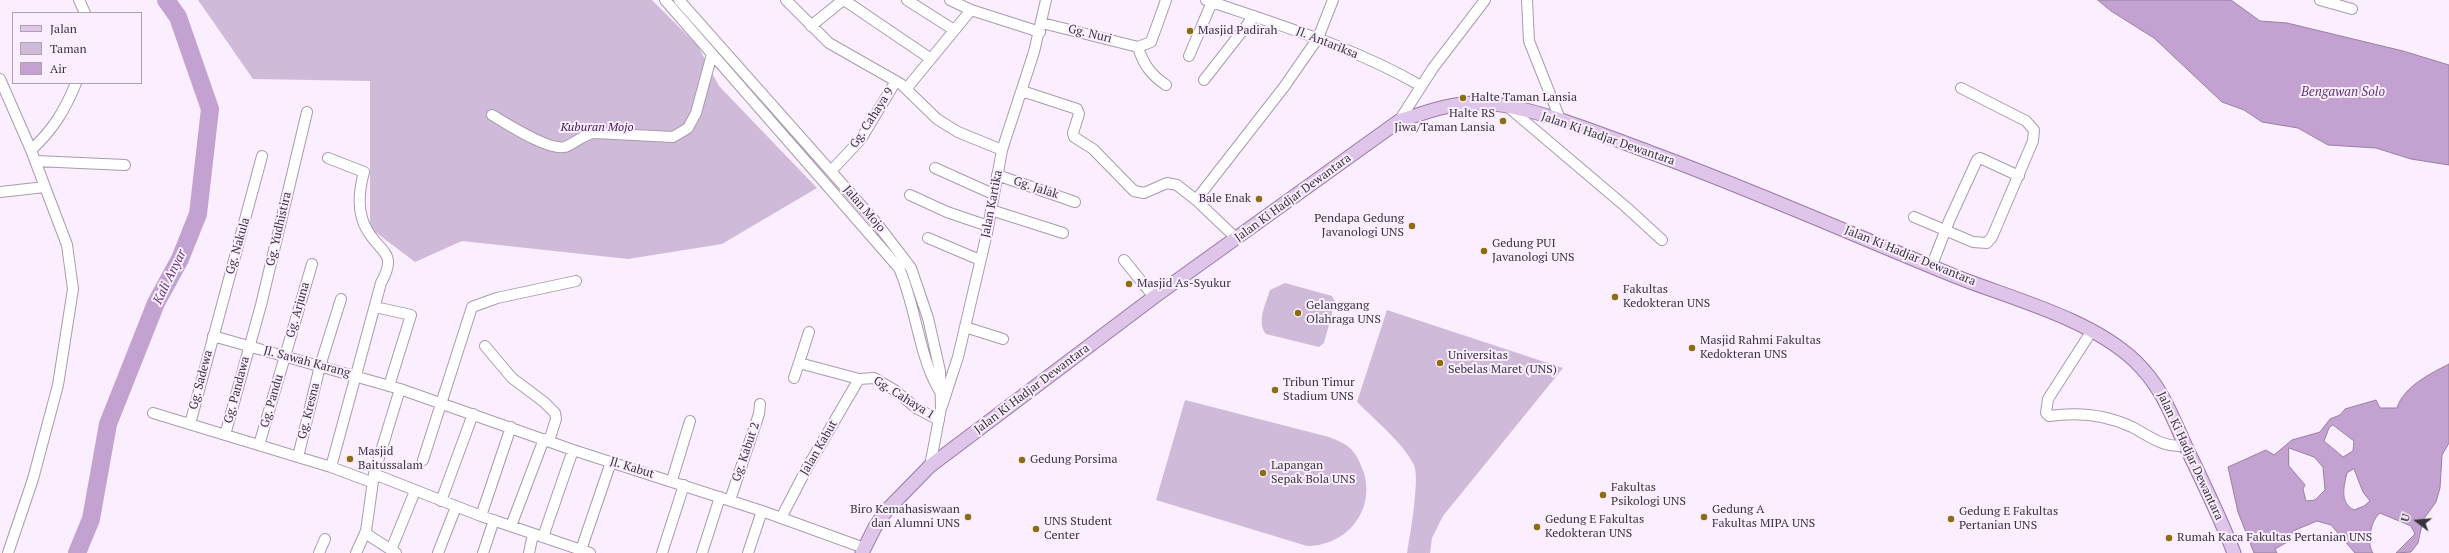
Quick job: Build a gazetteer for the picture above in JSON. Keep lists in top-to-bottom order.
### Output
{
  "streets": {
    "main road": ["Jalan Ki Hadjar Dewantara"],
    "street": [
      "Gg. Nuri",
      "Jl. Antariksa",
      "Gg. Cahaya 9",
      "Gg. Jalak",
      "Jalan Kartika",
      "Jalan Mojo",
      "Gg. Yudhistira",
      "Gg. Nakula",
      "Gg. Arjuna",
      "Jl. Sawah Karang",
      "Gg. Sadewa",
      "Gg. Pandawa",
      "Gg. Cahaya 1",
      "Gg. Pandu",
      "Gg. Kresna",
      "Jalan Kabut",
      "Gg. Kabut 2",
      "Jl. Kabut"
    ]
  },
  "crossings": [
    ["Gg. Nuri", "Jalan Kartika"],
    ["Gg. Cahaya 9", "Jalan Mojo"],
    ["Jalan Ki Hadjar Dewantara", "Jalan Mojo"],
    ["Jalan Ki Hadjar Dewantara", "Jl. Kabut"],
    ["Gg. Jalak", "Jalan Kartika"],
    ["Jalan Kartika", "Jalan Mojo"],
    ["Jalan Mojo", "Gg. Cahaya 1"],
    ["Gg. Yudhistira", "Jl. Sawah Karang"],
    ["Gg. Yudhistira", "Gg. Pandawa"],
    ["Gg. Nakula", "Jl. Sawah Karang"],
    ["Gg. Nakula", "Gg. Sadewa"],
    ["Gg. Arjuna", "Jl. Sawah Karang"],
    ["Gg. Arjuna", "Gg. Pandu"],
    ["Jl. Sawah Karang", "Gg. Sadewa"],
    ["Jl. Sawah Karang", "Gg. Pandawa"],
    ["Jl. Sawah Karang", "Gg. Pandu"],
    ["Jl. Sawah Karang", "Gg. Kresna"],
    ["Jl. Sawah Karang", "Jl. Kabut"],
    ["Gg. Cahaya 1", "Jalan Kabut"],
    ["Jalan Kabut", "Jl. Kabut"],
    ["Gg. Kabut 2", "Jl. Kabut"]
  ],
  "water": ["Bengawan Solo", "Kali Anyar"],
  "parks": ["Kuburan Mojo"],
  "places": [
    "Masjid Padirah",
    "Halte Taman Lansia",
    "Halte RS Jiwa/Taman Lansia",
    "Bale Enak",
    "Pendapa Gedung Javanologi UNS",
    "Gedung PUI Javanologi UNS",
    "Masjid As-Syukur",
    "Fakultas Kedokteran UNS",
    "Gelanggang Olahraga UNS",
    "Masjid Rahmi Fakultas Kedokteran UNS",
    "Universitas Sebelas Maret (UNS)",
    "Tribun Timur Stadium UNS",
    "Masjid Baitussalam",
    "Gedung Porsima",
    "Lapangan Sepak Bola UNS",
    "Fakultas Psikologi UNS",
    "Biro Kemahasiswaan dan Alumni UNS",
    "Gedung A Fakultas MIPA UNS",
    "Gedung E Fakultas Pertanian UNS",
    "Gedung E Fakultas Kedokteran UNS",
    "UNS Student Center",
    "Rumah Kaca Fakultas Pertanian UNS"
  ],
  "legend": ["Jalan", "Taman", "Air"],
  "north": "left"
}
